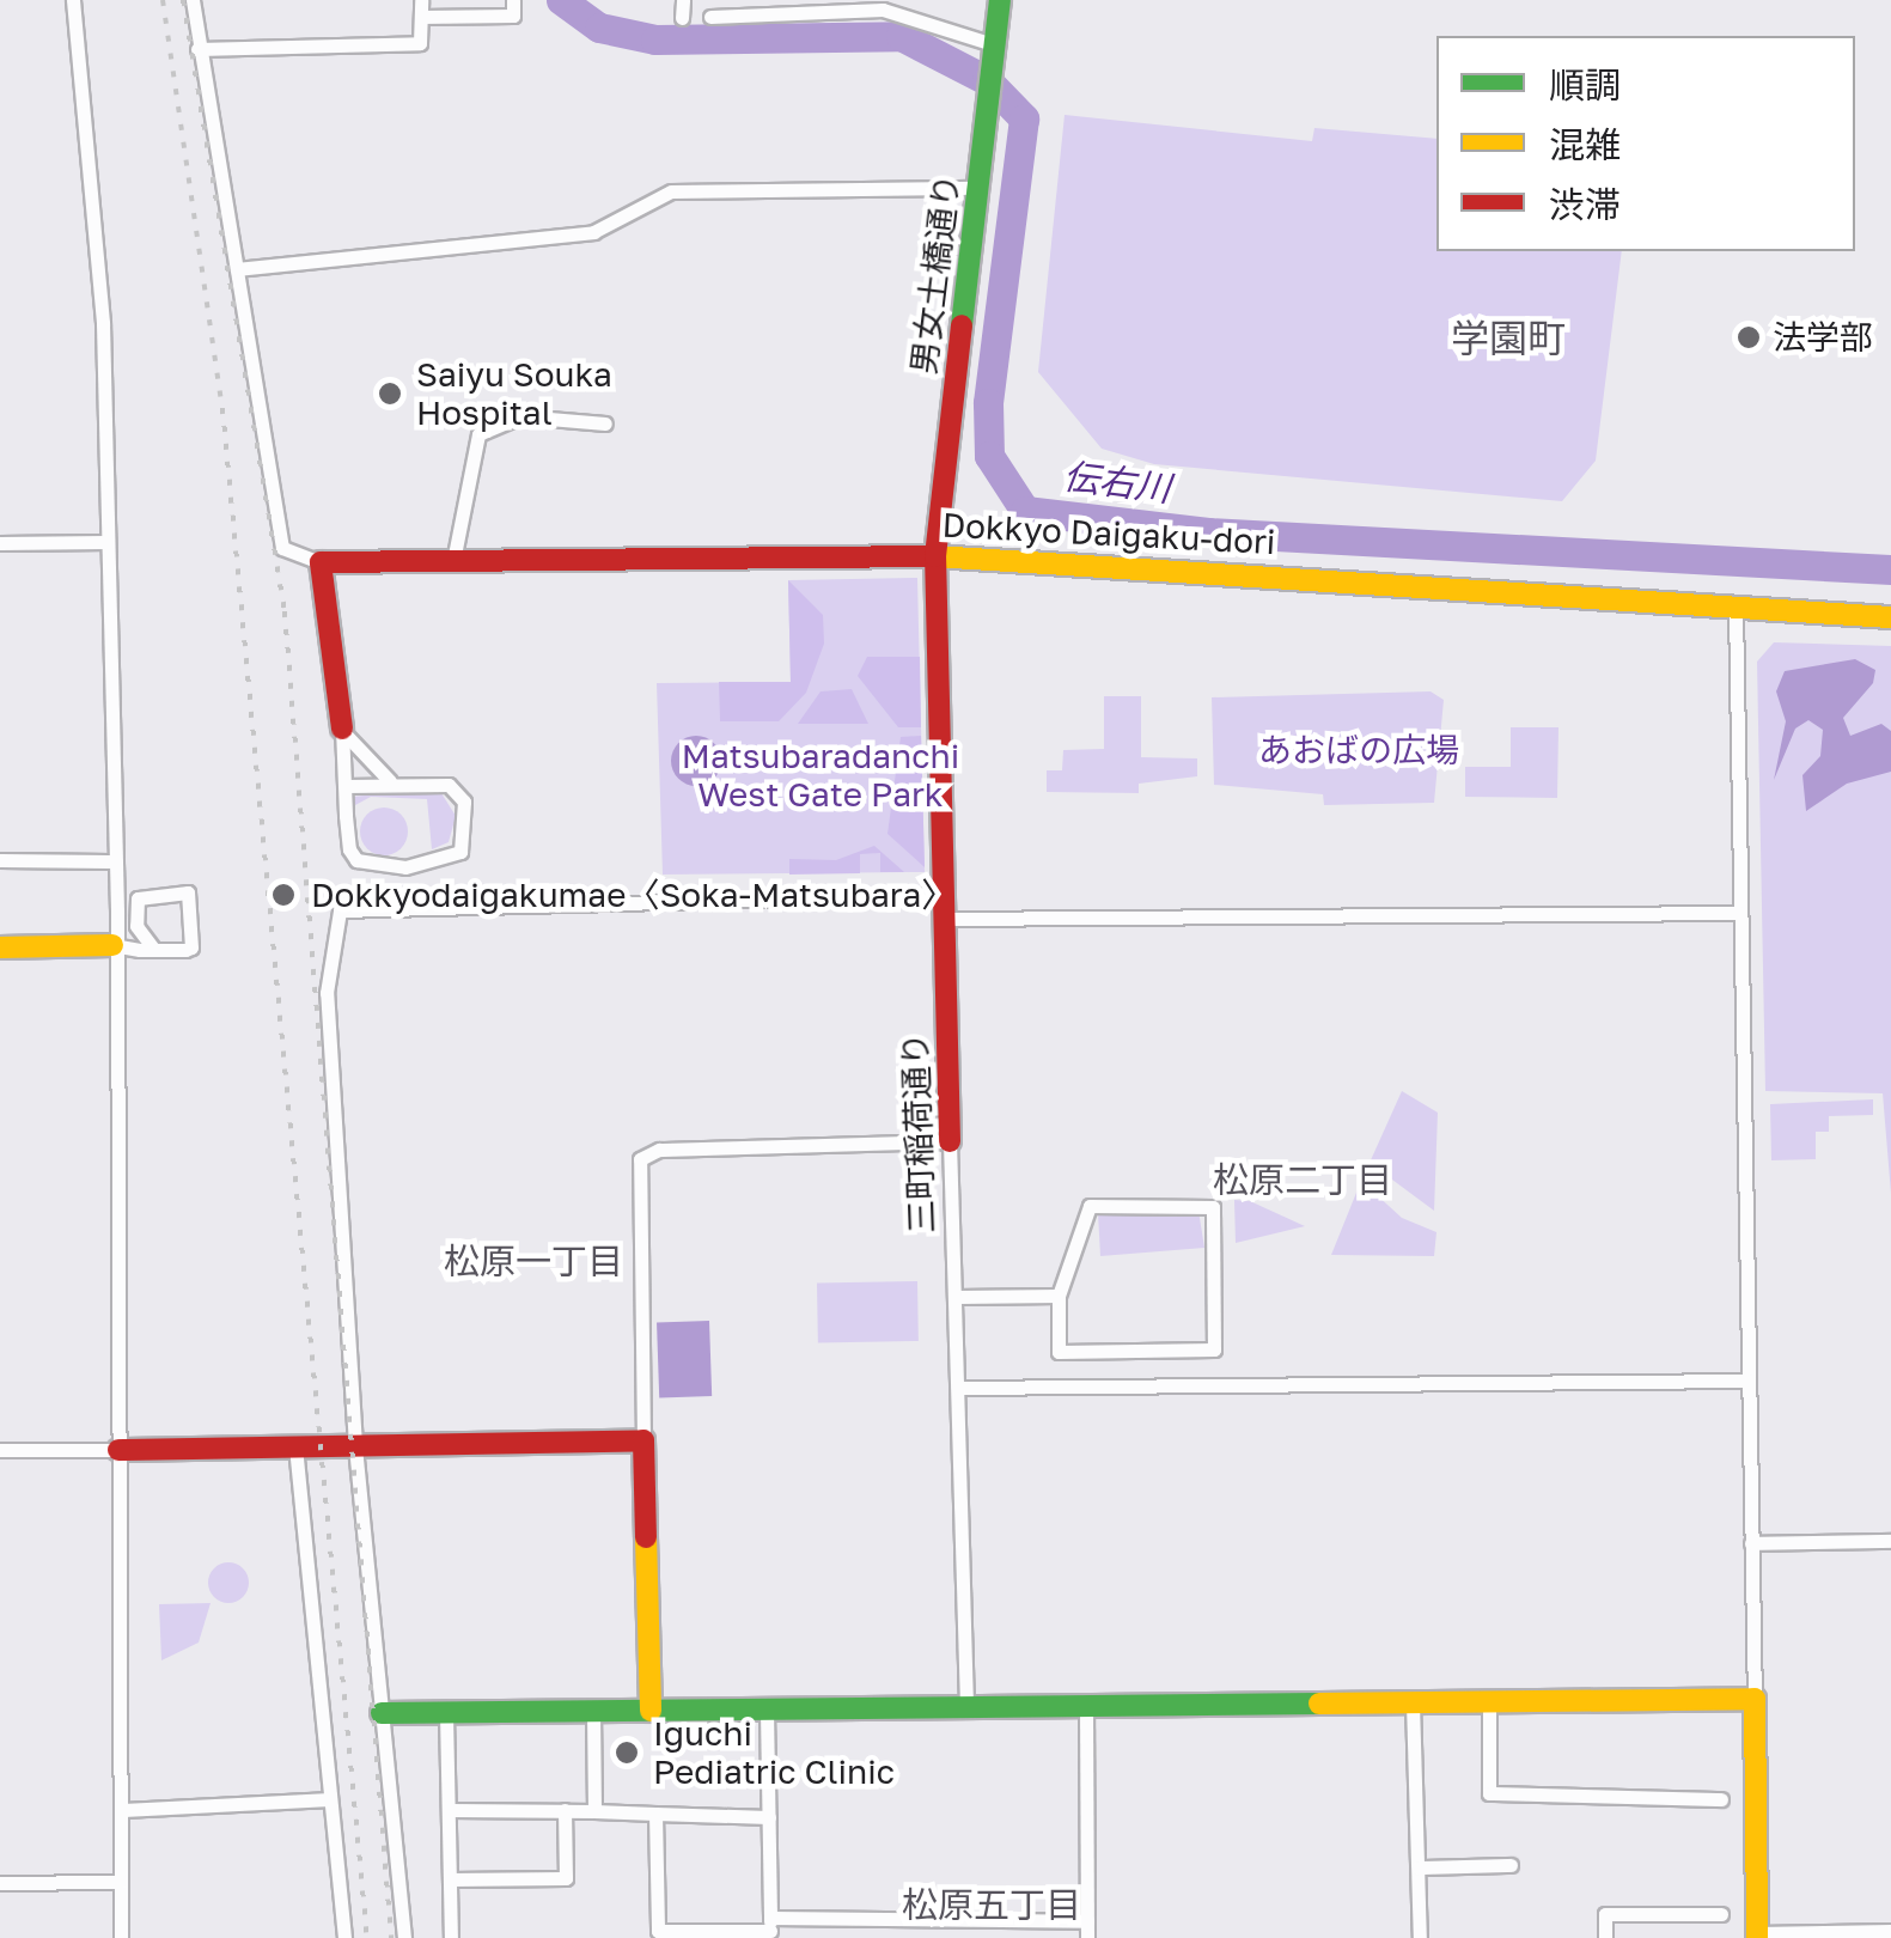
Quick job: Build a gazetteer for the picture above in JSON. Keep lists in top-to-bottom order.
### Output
{
  "streets": {
    "street": ["男女土橋通り", "Dokkyo Daigaku-dori", "三町稲荷通り"]
  },
  "crossings": [
    ["男女土橋通り", "Dokkyo Daigaku-dori"],
    ["男女土橋通り", "三町稲荷通り"],
    ["Dokkyo Daigaku-dori", "三町稲荷通り"]
  ],
  "districts": [
    "学園町",
    "松原二丁目",
    "松原一丁目",
    "松原五丁目"
  ],
  "water": ["伝右川"],
  "parks": ["あおばの広場", "Matsubaradanchi West Gate Park"],
  "places": [
    "法学部",
    "Saiyu Souka Hospital",
    "Dokkyodaigakumae〈Soka-Matsubara〉",
    "Iguchi Pediatric Clinic"
  ],
  "legend": ["順調", "混雑", "渋滞"]
}
